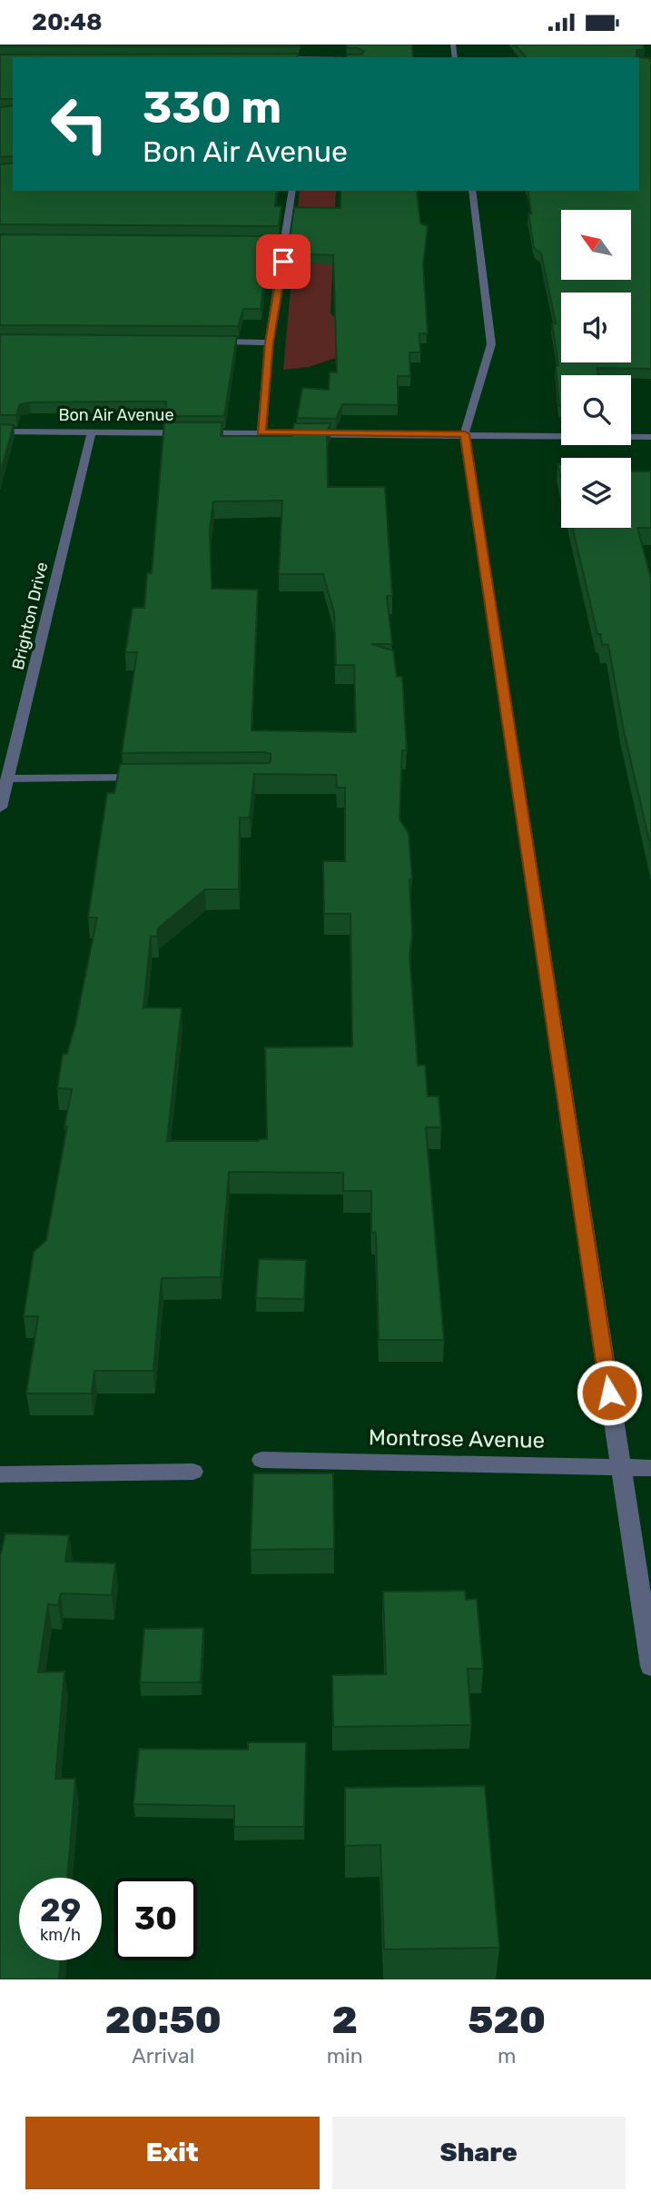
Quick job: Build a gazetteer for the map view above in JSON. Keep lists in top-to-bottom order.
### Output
{
  "streets": {
    "street": ["Bon Air Avenue", "Brighton Drive", "Montrose Avenue"]
  },
  "crossings": [
    ["Bon Air Avenue", "Brighton Drive"]
  ],
  "north": "top left",
  "page": {
    "status": "20:48",
    "turn": ["330 m", "Bon Air Avenue"],
    "speed": "29 km/h",
    "limit": "30",
    "eta": [
      "20:50",
      "Arrival",
      "2",
      "min",
      "520",
      "m"
    ],
    "buttons": ["Exit", "Share"]
  }
}
